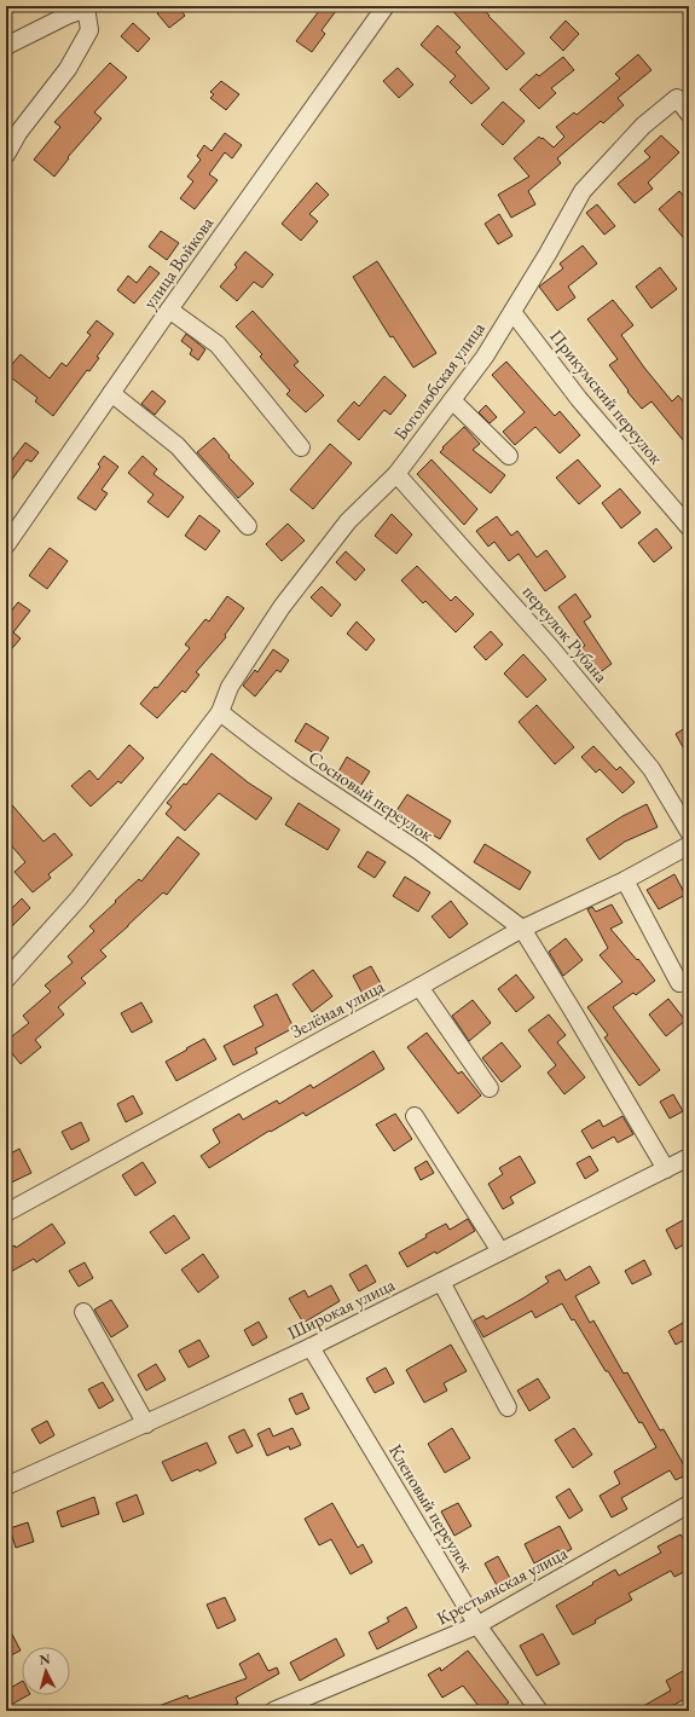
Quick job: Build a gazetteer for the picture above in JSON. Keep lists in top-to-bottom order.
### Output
{
  "streets": {
    "street": [
      "улица Войкова",
      "Боголюбская улица",
      "Прикумский переулок",
      "переулок Рубана",
      "Сосновый переулок",
      "Зелёная улица",
      "Широкая улица",
      "Кленовый переулок",
      "Крестьянская улица"
    ]
  },
  "crossings": [
    ["Боголюбская улица", "Прикумский переулок"],
    ["Боголюбская улица", "переулок Рубана"],
    ["Боголюбская улица", "Сосновый переулок"],
    ["Сосновый переулок", "Зелёная улица"],
    ["Широкая улица", "Кленовый переулок"],
    ["Кленовый переулок", "Крестьянская улица"]
  ],
  "north": "top"
}
